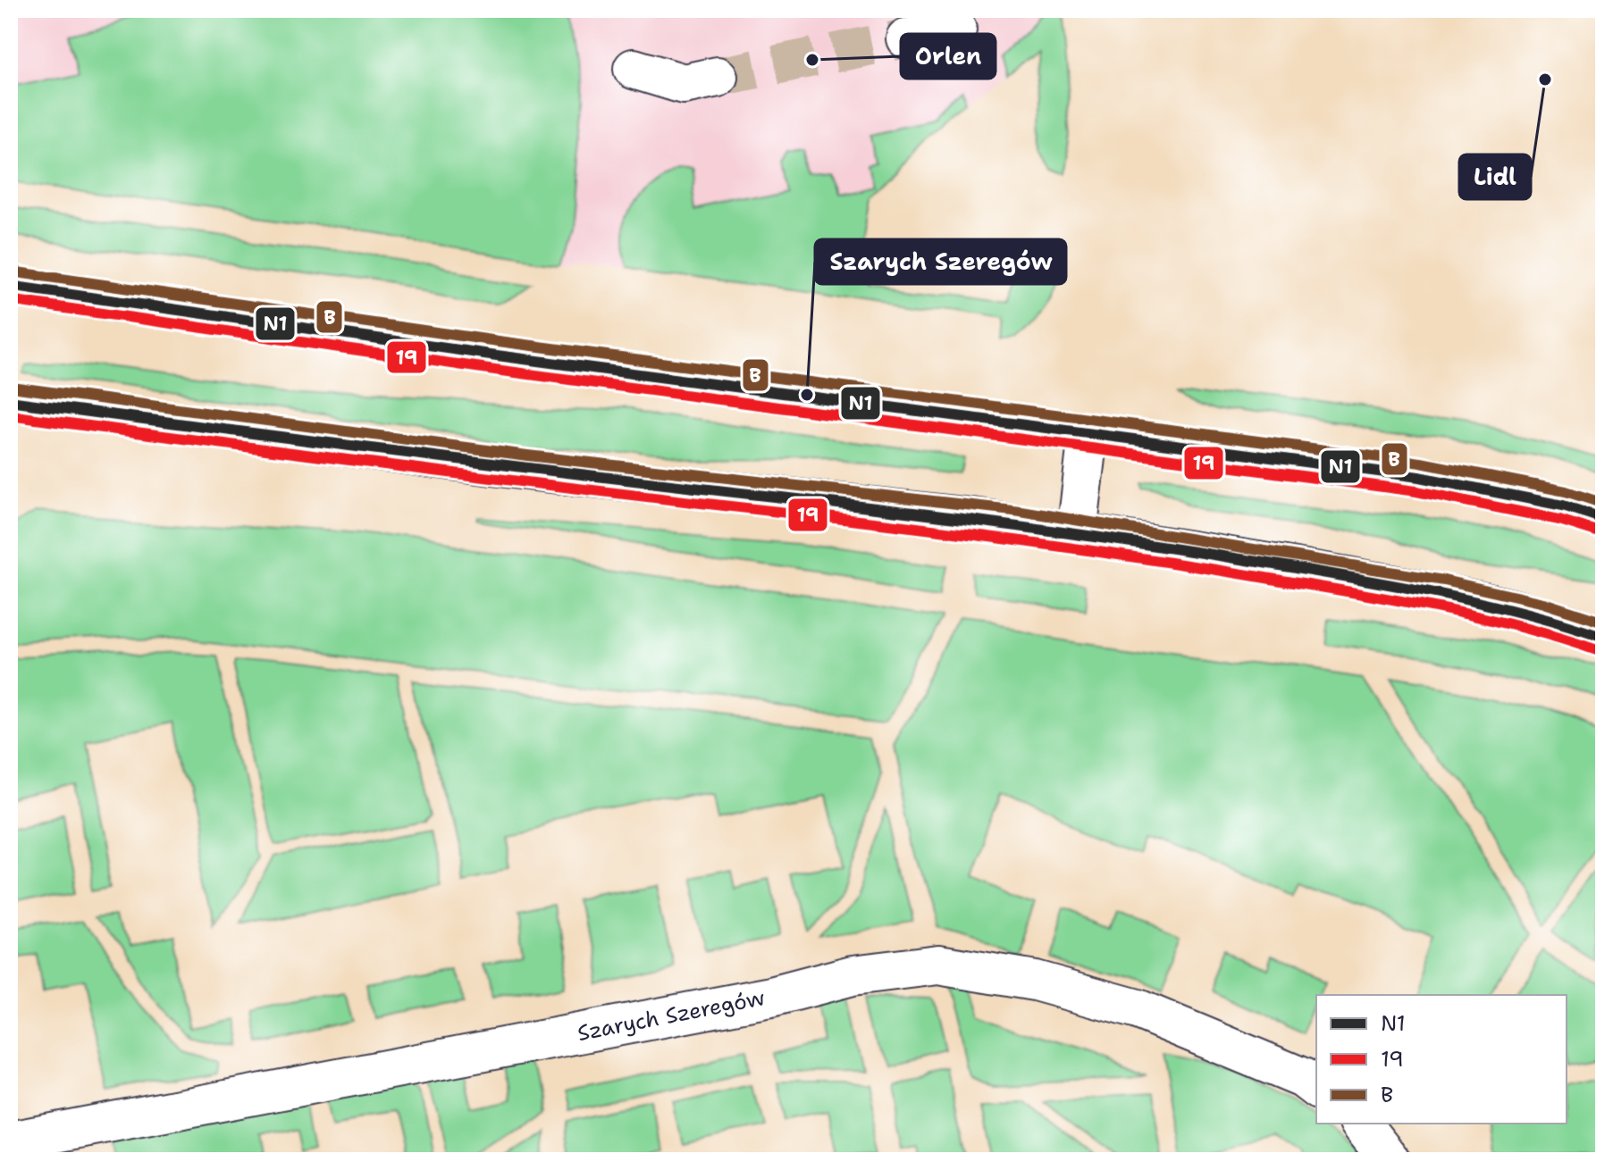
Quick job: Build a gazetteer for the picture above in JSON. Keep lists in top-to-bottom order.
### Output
{
  "streets": {
    "street": ["Szarych Szeregów"]
  },
  "places": ["Orlen", "Lidl", "Szarych Szeregów"],
  "lines": ["transit line B", "transit line N1", "transit line 19"],
  "legend": ["N1", "19", "B"]
}
